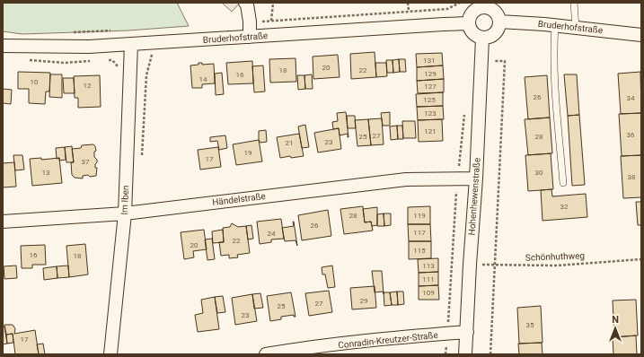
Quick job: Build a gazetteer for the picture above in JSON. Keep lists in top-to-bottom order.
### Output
{
  "streets": {
    "street": [
      "Bruderhofstraße",
      "Hohenhewenstraße",
      "Händelstraße",
      "Im Iben",
      "Conradin-Kreutzer-Straße"
    ],
    "path": ["Schönhuthweg"]
  },
  "crossings": [
    ["Bruderhofstraße", "Hohenhewenstraße"],
    ["Bruderhofstraße", "Im Iben"],
    ["Hohenhewenstraße", "Händelstraße"],
    ["Hohenhewenstraße", "Schönhuthweg"],
    ["Hohenhewenstraße", "Conradin-Kreutzer-Straße"],
    ["Händelstraße", "Im Iben"]
  ],
  "house_numbers": [
    "131",
    "20",
    "18",
    "22",
    "129",
    "16",
    "14",
    "10",
    "12",
    "127",
    "26",
    "34",
    "125",
    "123",
    "121",
    "36",
    "27",
    "25",
    "28",
    "23",
    "21",
    "19",
    "17",
    "37",
    "13",
    "30",
    "38",
    "32",
    "28",
    "119",
    "26",
    "117",
    "24",
    "22",
    "20",
    "115",
    "16",
    "18",
    "113",
    "111",
    "109",
    "29",
    "27",
    "25",
    "23",
    "35",
    "17"
  ],
  "north": "top"
}
